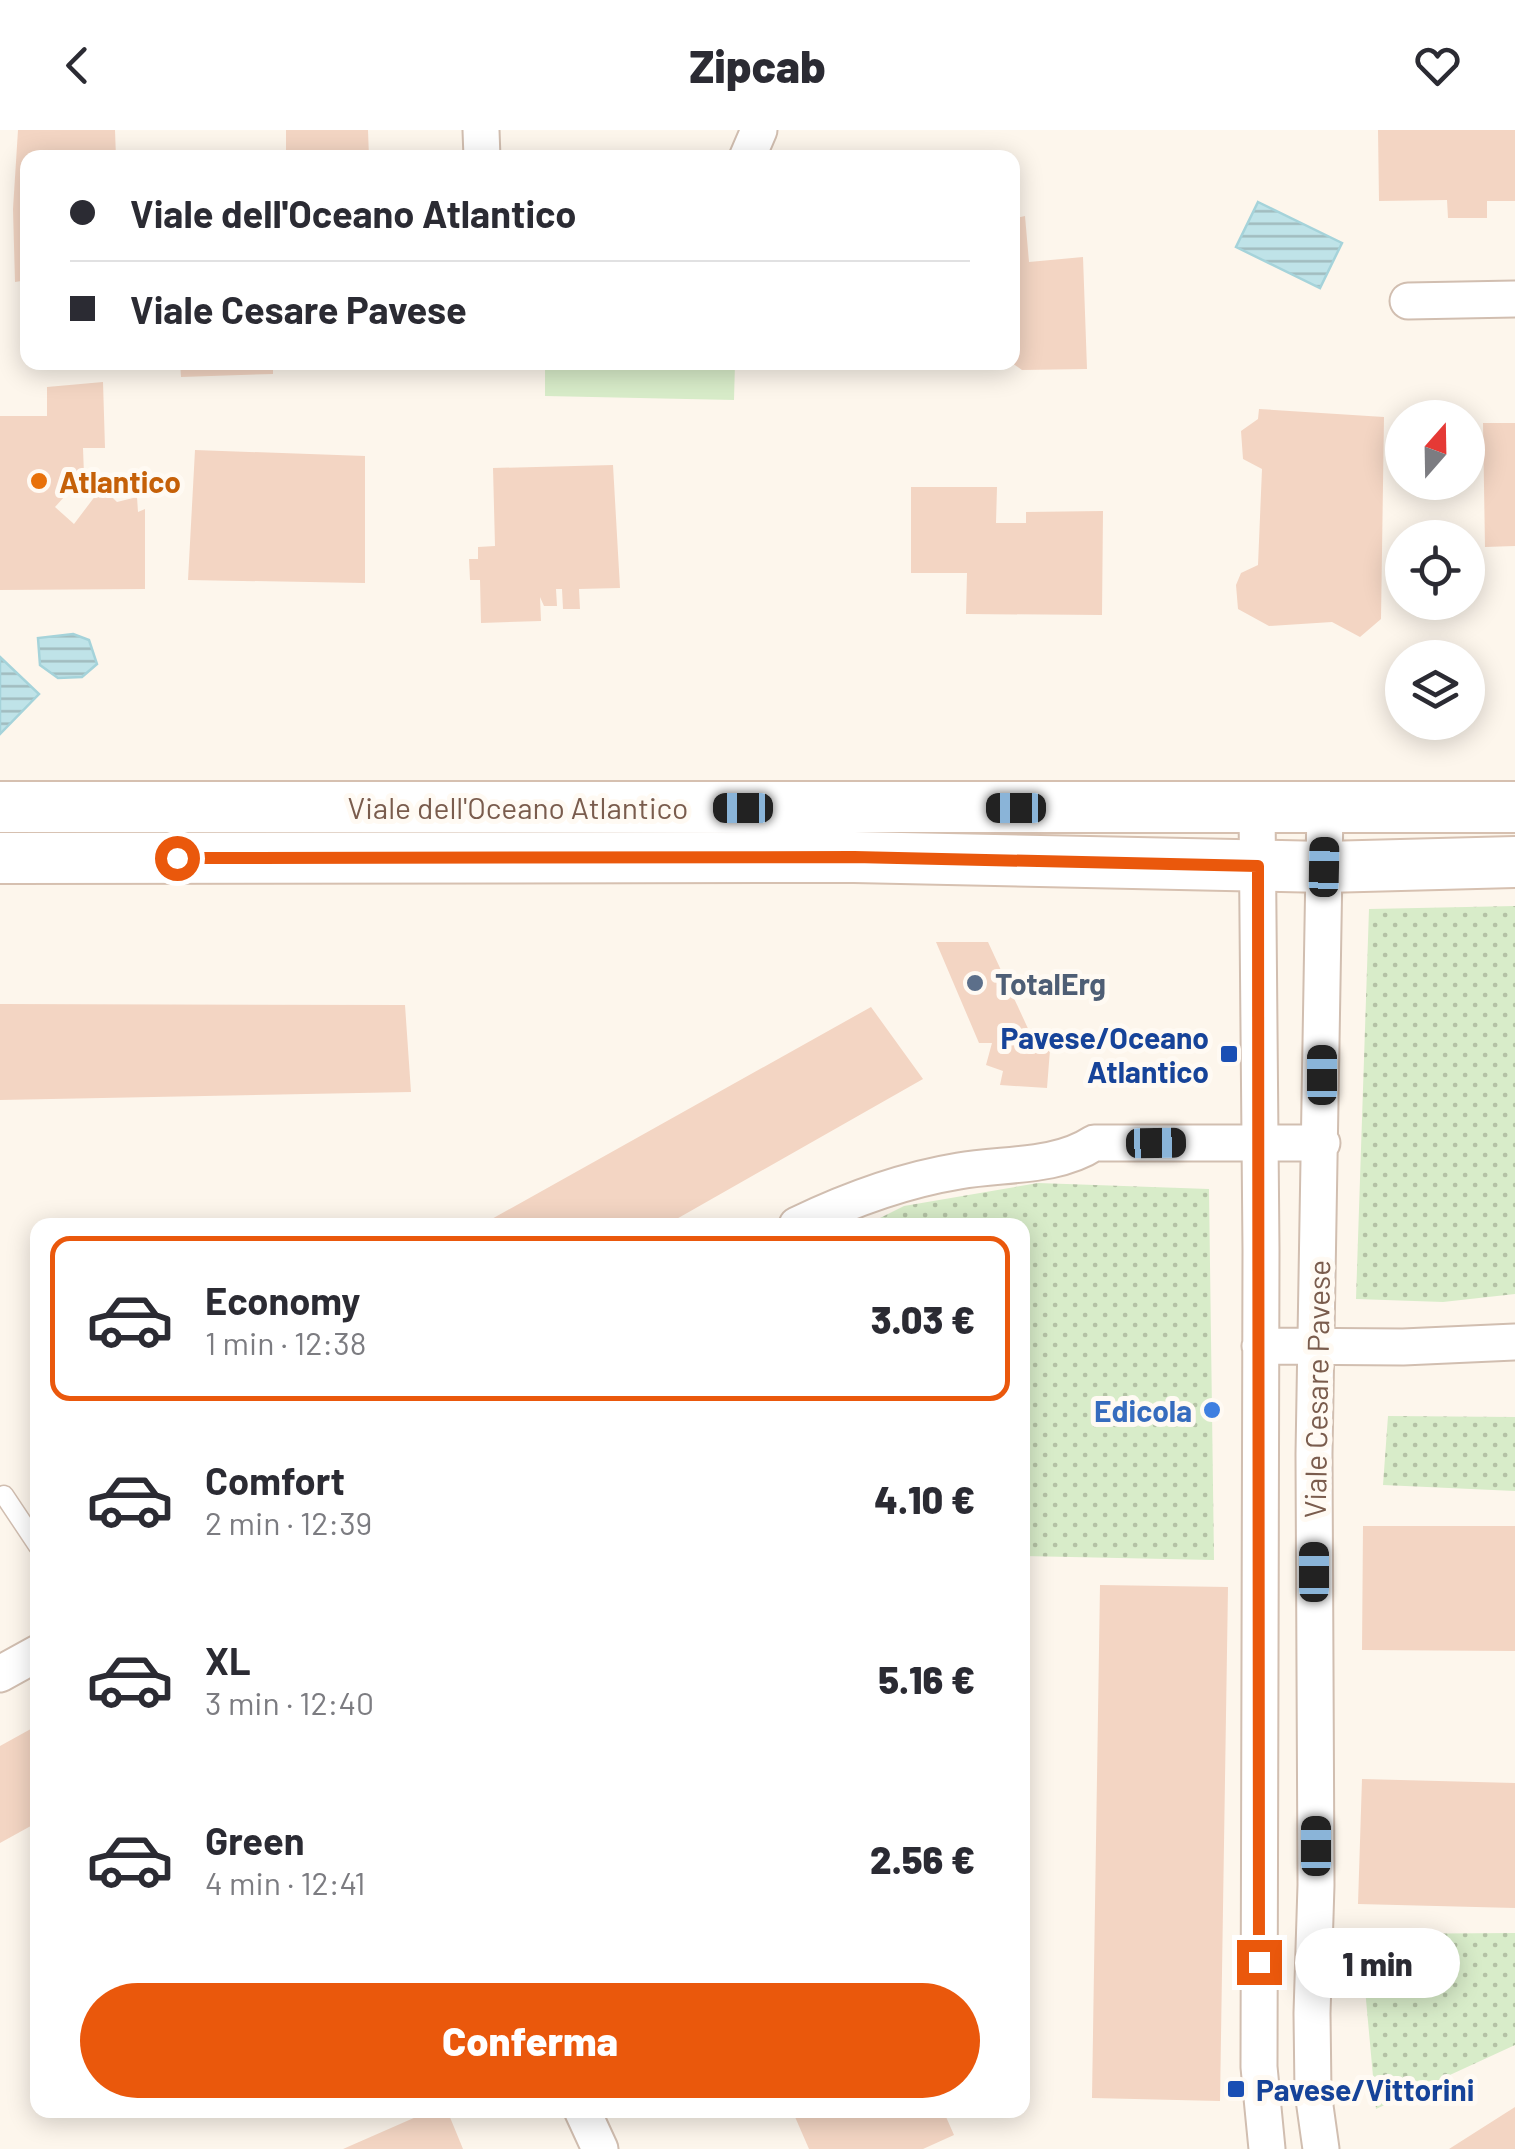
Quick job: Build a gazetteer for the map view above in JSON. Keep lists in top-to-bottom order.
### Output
{
  "streets": {
    "main road": ["Viale dell'Oceano Atlantico"],
    "street": ["Viale Cesare Pavese"]
  },
  "crossings": [
    ["Viale dell'Oceano Atlantico", "Viale Cesare Pavese"]
  ],
  "places": {
    "other": ["Atlantico", "TotalErg", "Edicola"],
    "transit": ["Pavese/Oceano Atlantico", "Pavese/Vittorini"]
  },
  "north": "top",
  "page": {
    "header": "Zipcab",
    "banner": ["Viale dell'Oceano Atlantico", "Viale Cesare Pavese"],
    "list": [
      {
        "name": "Economy",
        "note": "1 min · 12:38",
        "value": "3.03 €"
      },
      {
        "name": "Comfort",
        "note": "2 min · 12:39",
        "value": "4.10 €"
      },
      {
        "name": "XL",
        "note": "3 min · 12:40",
        "value": "5.16 €"
      },
      {
        "name": "Green",
        "note": "4 min · 12:41",
        "value": "2.56 €"
      }
    ],
    "bubble": "1 min",
    "buttons": "Conferma"
  }
}
